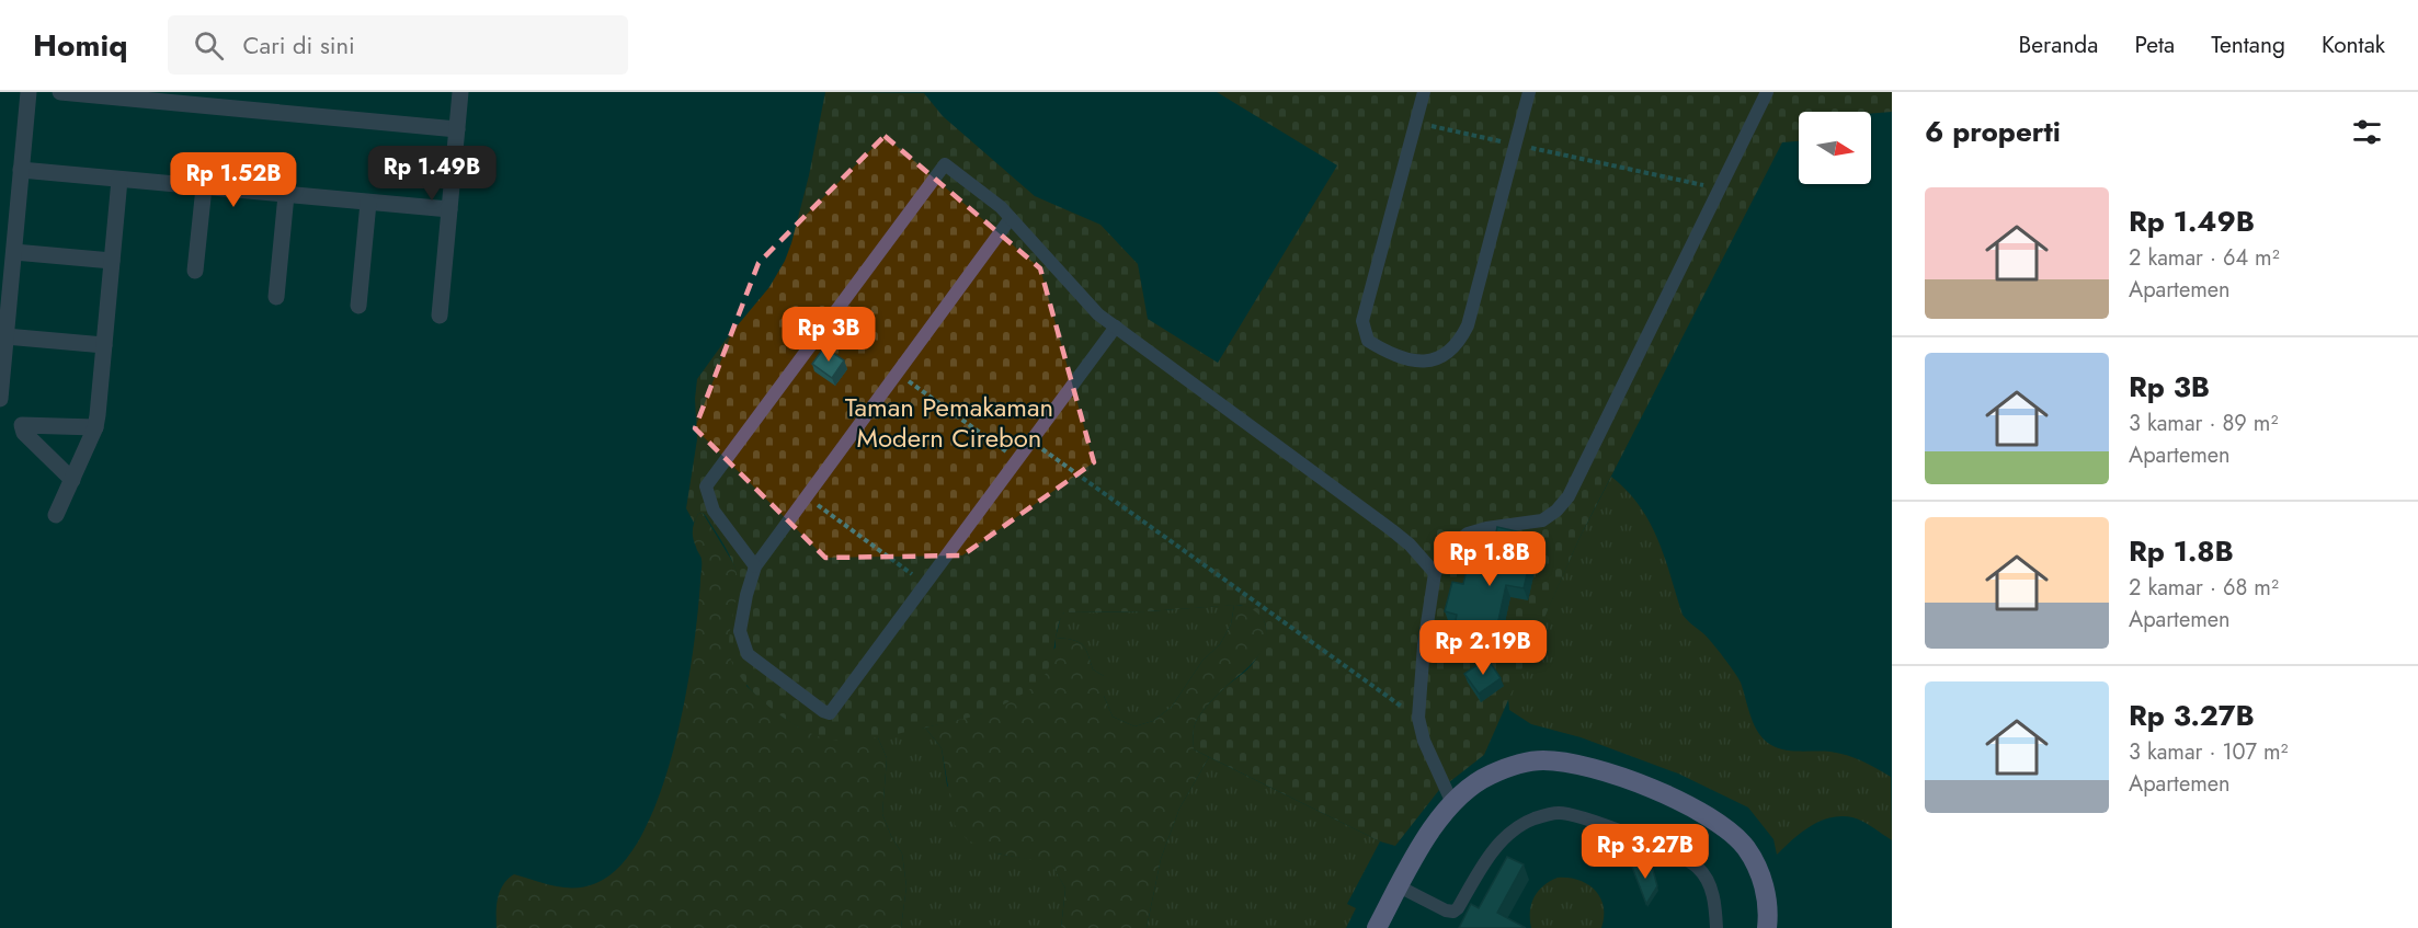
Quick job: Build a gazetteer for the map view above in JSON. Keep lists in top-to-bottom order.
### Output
{
  "parks": ["Taman Pemakaman Modern Cirebon"],
  "north": "right",
  "page": {
    "header": "Homiq",
    "search": "Cari di sini",
    "nav": [
      "Beranda",
      "Peta",
      "Tentang",
      "Kontak"
    ],
    "heading": "6 properti",
    "price": [
      "Rp 1.49B",
      "Rp 1.52B",
      "Rp 3B",
      "Rp 1.8B",
      "Rp 2.19B",
      "Rp 3.27B"
    ],
    "list": [
      {
        "name": "Rp 1.49B",
        "note": "2 kamar · 64 m² · Apartemen"
      },
      {
        "name": "Rp 3B",
        "note": "3 kamar · 89 m² · Apartemen"
      },
      {
        "name": "Rp 1.8B",
        "note": "2 kamar · 68 m² · Apartemen"
      },
      {
        "name": "Rp 3.27B",
        "note": "3 kamar · 107 m² · Apartemen"
      }
    ]
  }
}
